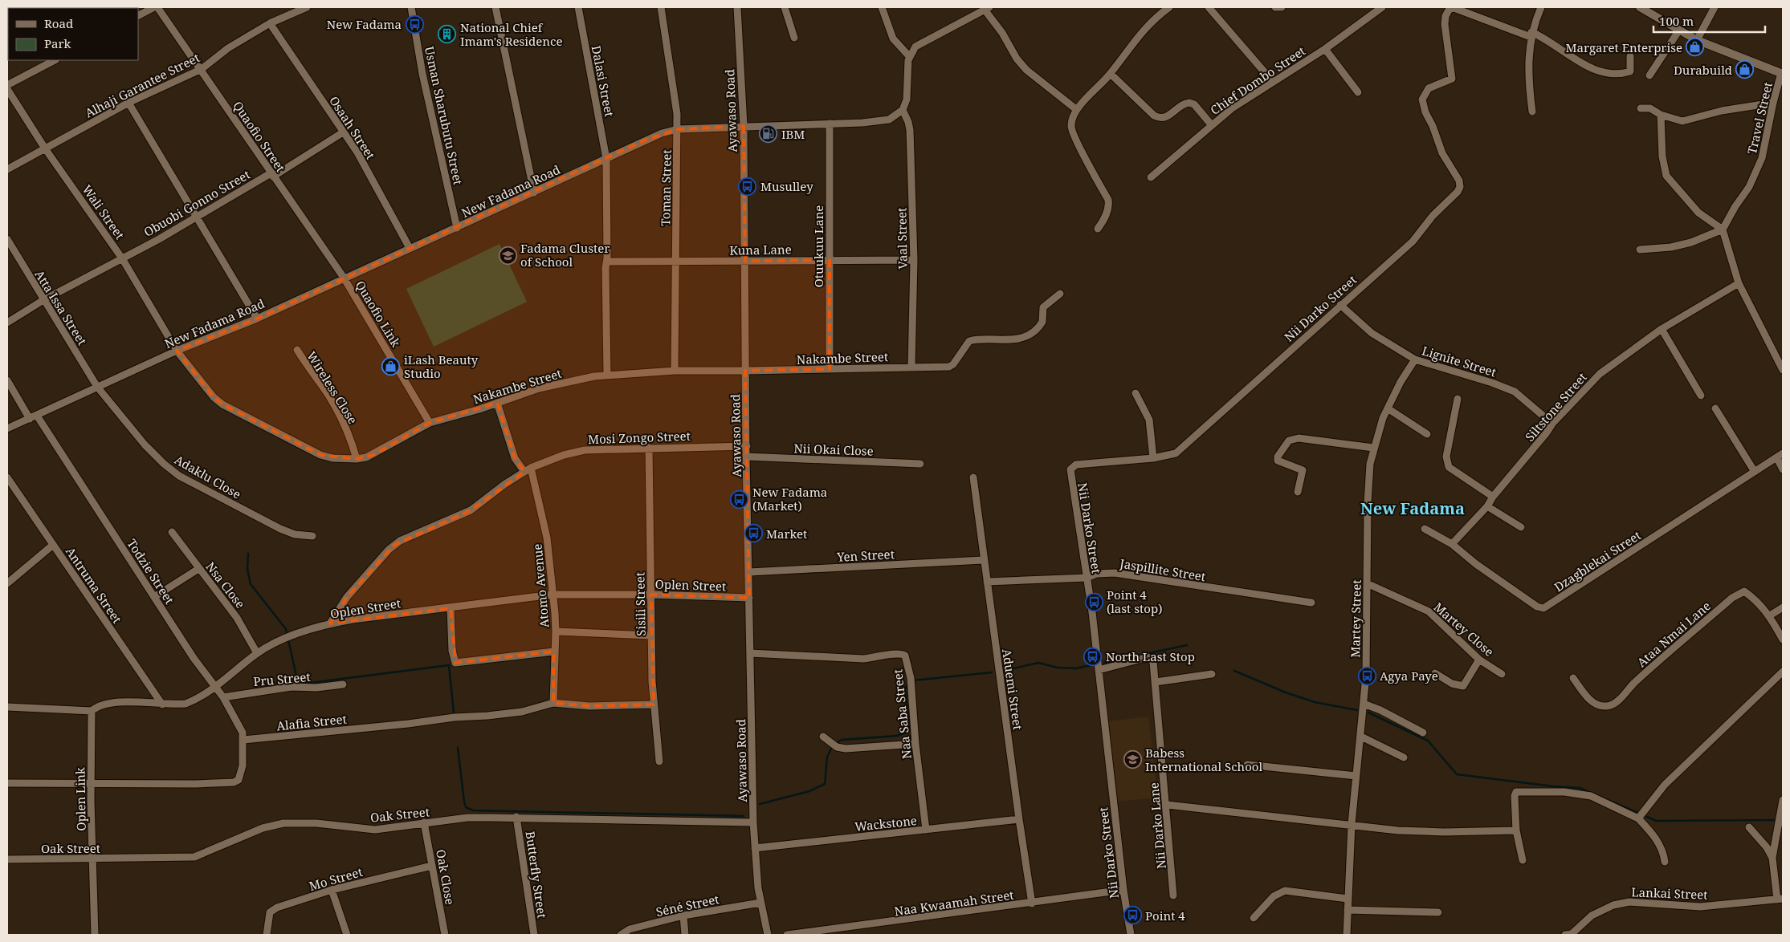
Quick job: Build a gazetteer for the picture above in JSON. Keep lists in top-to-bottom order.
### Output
{
  "streets": {
    "street": [
      "Chief Dombo Street",
      "Dalasi Street",
      "Alhaji Garantee Street",
      "Ayawaso Road",
      "Usman Sharubutu Street",
      "Travel Street",
      "Osaah Street",
      "Quaofio Street",
      "Toman Street",
      "New Fadama Road",
      "Obuobi Gonno Street",
      "Wali Street",
      "Vaal Street",
      "Otuukuu Lane",
      "Kuna Lane",
      "Atta Issa Street",
      "Nii Darko Street",
      "Quaofio Link",
      "Nakambe Street",
      "Lignite Street",
      "Wireless Close",
      "Siltstone Street",
      "Mosi Zongo Street",
      "Nii Okai Close",
      "Adaklu Close",
      "Yen Street",
      "Dzagblekai Street",
      "Jaspillite Street",
      "Todzie Street",
      "Antruma Street",
      "Nsa Close",
      "Oplen Street",
      "Atomo Avenue",
      "Sisili Street",
      "Martey Street",
      "Martey Close",
      "Ataa Nmai Lane",
      "Pru Street",
      "Aduemi Street",
      "Naa Saba Street",
      "Alafia Street",
      "Oplen Link",
      "Oak Street",
      "Wackstone",
      "Nii Darko Lane",
      "Butterfly Street",
      "Oak Close",
      "Mo Street",
      "Lankai Street",
      "Naa Kwaamah Street",
      "Séné Street"
    ]
  },
  "crossings": [
    ["Dalasi Street", "New Fadama Road"],
    ["Dalasi Street", "Kuna Lane"],
    ["Dalasi Street", "Nakambe Street"],
    ["Alhaji Garantee Street", "Osaah Street"],
    ["Alhaji Garantee Street", "Quaofio Street"],
    ["Alhaji Garantee Street", "Wali Street"],
    ["Ayawaso Road", "New Fadama Road"],
    ["Ayawaso Road", "Kuna Lane"],
    ["Ayawaso Road", "Nakambe Street"],
    ["Ayawaso Road", "Mosi Zongo Street"],
    ["Ayawaso Road", "Nii Okai Close"],
    ["Ayawaso Road", "Yen Street"],
    ["Ayawaso Road", "Oplen Street"],
    ["Ayawaso Road", "Naa Saba Street"],
    ["Ayawaso Road", "Oak Street"],
    ["Ayawaso Road", "Wackstone"],
    ["Ayawaso Road", "Séné Street"],
    ["Usman Sharubutu Street", "New Fadama Road"],
    ["Osaah Street", "New Fadama Road"],
    ["Osaah Street", "Obuobi Gonno Street"],
    ["Quaofio Street", "New Fadama Road"],
    ["Quaofio Street", "Obuobi Gonno Street"],
    ["Quaofio Street", "Quaofio Link"],
    ["Toman Street", "New Fadama Road"],
    ["Toman Street", "Kuna Lane"],
    ["Toman Street", "Nakambe Street"],
    ["New Fadama Road", "Wali Street"],
    ["New Fadama Road", "Vaal Street"],
    ["New Fadama Road", "Otuukuu Lane"],
    ["New Fadama Road", "Atta Issa Street"],
    ["New Fadama Road", "Quaofio Link"],
    ["New Fadama Road", "Nakambe Street"],
    ["New Fadama Road", "Adaklu Close"],
    ["New Fadama Road", "Todzie Street"],
    ["Obuobi Gonno Street", "Wali Street"],
    ["Obuobi Gonno Street", "Atta Issa Street"],
    ["Wali Street", "Nakambe Street"],
    ["Vaal Street", "Kuna Lane"],
    ["Vaal Street", "Nakambe Street"],
    ["Otuukuu Lane", "Kuna Lane"],
    ["Otuukuu Lane", "Nakambe Street"],
    ["Atta Issa Street", "Adaklu Close"],
    ["Nii Darko Street", "Lignite Street"],
    ["Nii Darko Street", "Jaspillite Street"],
    ["Nii Darko Street", "Nii Darko Lane"],
    ["Nii Darko Street", "Naa Kwaamah Street"],
    ["Quaofio Link", "Nakambe Street"],
    ["Nakambe Street", "Wireless Close"],
    ["Nakambe Street", "Atomo Avenue"],
    ["Lignite Street", "Siltstone Street"],
    ["Lignite Street", "Martey Street"],
    ["Siltstone Street", "Dzagblekai Street"],
    ["Mosi Zongo Street", "Oplen Street"],
    ["Mosi Zongo Street", "Atomo Avenue"],
    ["Mosi Zongo Street", "Sisili Street"],
    ["Yen Street", "Aduemi Street"],
    ["Jaspillite Street", "Aduemi Street"],
    ["Todzie Street", "Oplen Street"],
    ["Todzie Street", "Pru Street"],
    ["Todzie Street", "Alafia Street"],
    ["Antruma Street", "Oplen Street"],
    ["Nsa Close", "Oplen Street"],
    ["Oplen Street", "Atomo Avenue"],
    ["Oplen Street", "Sisili Street"],
    ["Oplen Street", "Oplen Link"],
    ["Atomo Avenue", "Alafia Street"],
    ["Sisili Street", "Alafia Street"],
    ["Martey Street", "Martey Close"],
    ["Aduemi Street", "Wackstone"],
    ["Aduemi Street", "Naa Kwaamah Street"],
    ["Naa Saba Street", "Wackstone"],
    ["Oplen Link", "Oak Street"],
    ["Oak Street", "Butterfly Street"],
    ["Oak Street", "Oak Close"],
    ["Oak Close", "Mo Street"]
  ],
  "districts": ["New Fadama"],
  "places": {
    "bus stop": [
      "New Fadama",
      "Musulley",
      "New Fadama (Market)",
      "Market",
      "Point 4 (last stop)",
      "North Last Stop",
      "Agya Paye",
      "Point 4"
    ],
    "building": ["National Chief Imam's Residence"],
    "shop": ["Margaret Enterprise", "Durabuild", "iLash Beauty Studio"],
    "fuel station": ["IBM"],
    "school or university": ["Fadama Cluster of School", "Babess International School"]
  },
  "legend": ["Road", "Park"],
  "scale_bar": "100 m"
}
